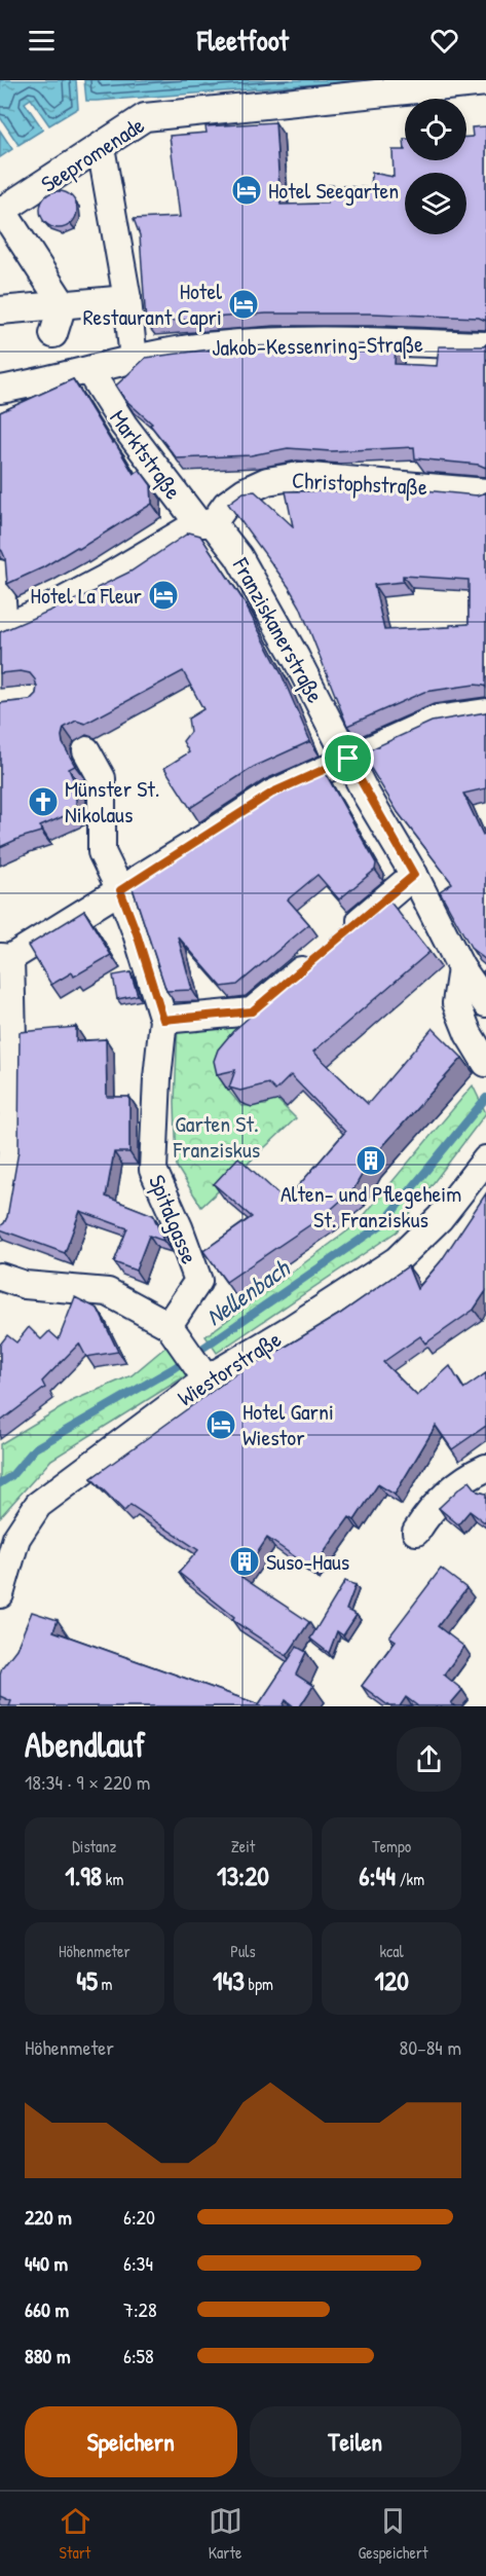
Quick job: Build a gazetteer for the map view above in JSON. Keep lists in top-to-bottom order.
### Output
{
  "streets": {
    "street": [
      "Seepromenade",
      "Jakob-Kessenring-Straße",
      "Marktstraße",
      "Christophstraße",
      "Franziskanerstraße",
      "Spitalgasse",
      "Wiestorstraße"
    ]
  },
  "crossings": [
    ["Jakob-Kessenring-Straße", "Marktstraße"],
    ["Marktstraße", "Christophstraße"],
    ["Marktstraße", "Franziskanerstraße"],
    ["Christophstraße", "Franziskanerstraße"]
  ],
  "water": ["Nellenbach"],
  "parks": ["Garten St. Franziskus"],
  "places": {
    "hotel": [
      "Hotel Seegarten",
      "Hotel Restaurant Capri",
      "Hotel La Fleur",
      "Hotel Garni Wiestor"
    ],
    "church": ["Münster St. Nikolaus"],
    "building": ["Alten- und Pflegeheim St. Franziskus", "Suso-Haus"]
  },
  "page": {
    "header": "Fleetfoot",
    "heading": ["Abendlauf", "18:34 · 9 × 220 m"],
    "stats": [
      ["Distanz", "1.98 km"],
      ["Zeit", "13:20"],
      ["Tempo", "6:44 /km"],
      ["Höhenmeter", "45 m"],
      ["Puls", "143 bpm"],
      ["kcal", "120"]
    ],
    "chart": ["Höhenmeter", "80–84 m"],
    "list": [
      {
        "name": "220 m",
        "note": "6:20"
      },
      {
        "name": "440 m",
        "note": "6:34"
      },
      {
        "name": "660 m",
        "note": "7:28"
      },
      {
        "name": "880 m",
        "note": "6:58"
      }
    ],
    "buttons": ["Speichern", "Teilen"],
    "tabs": ["Start", "Karte", "Gespeichert"]
  }
}
